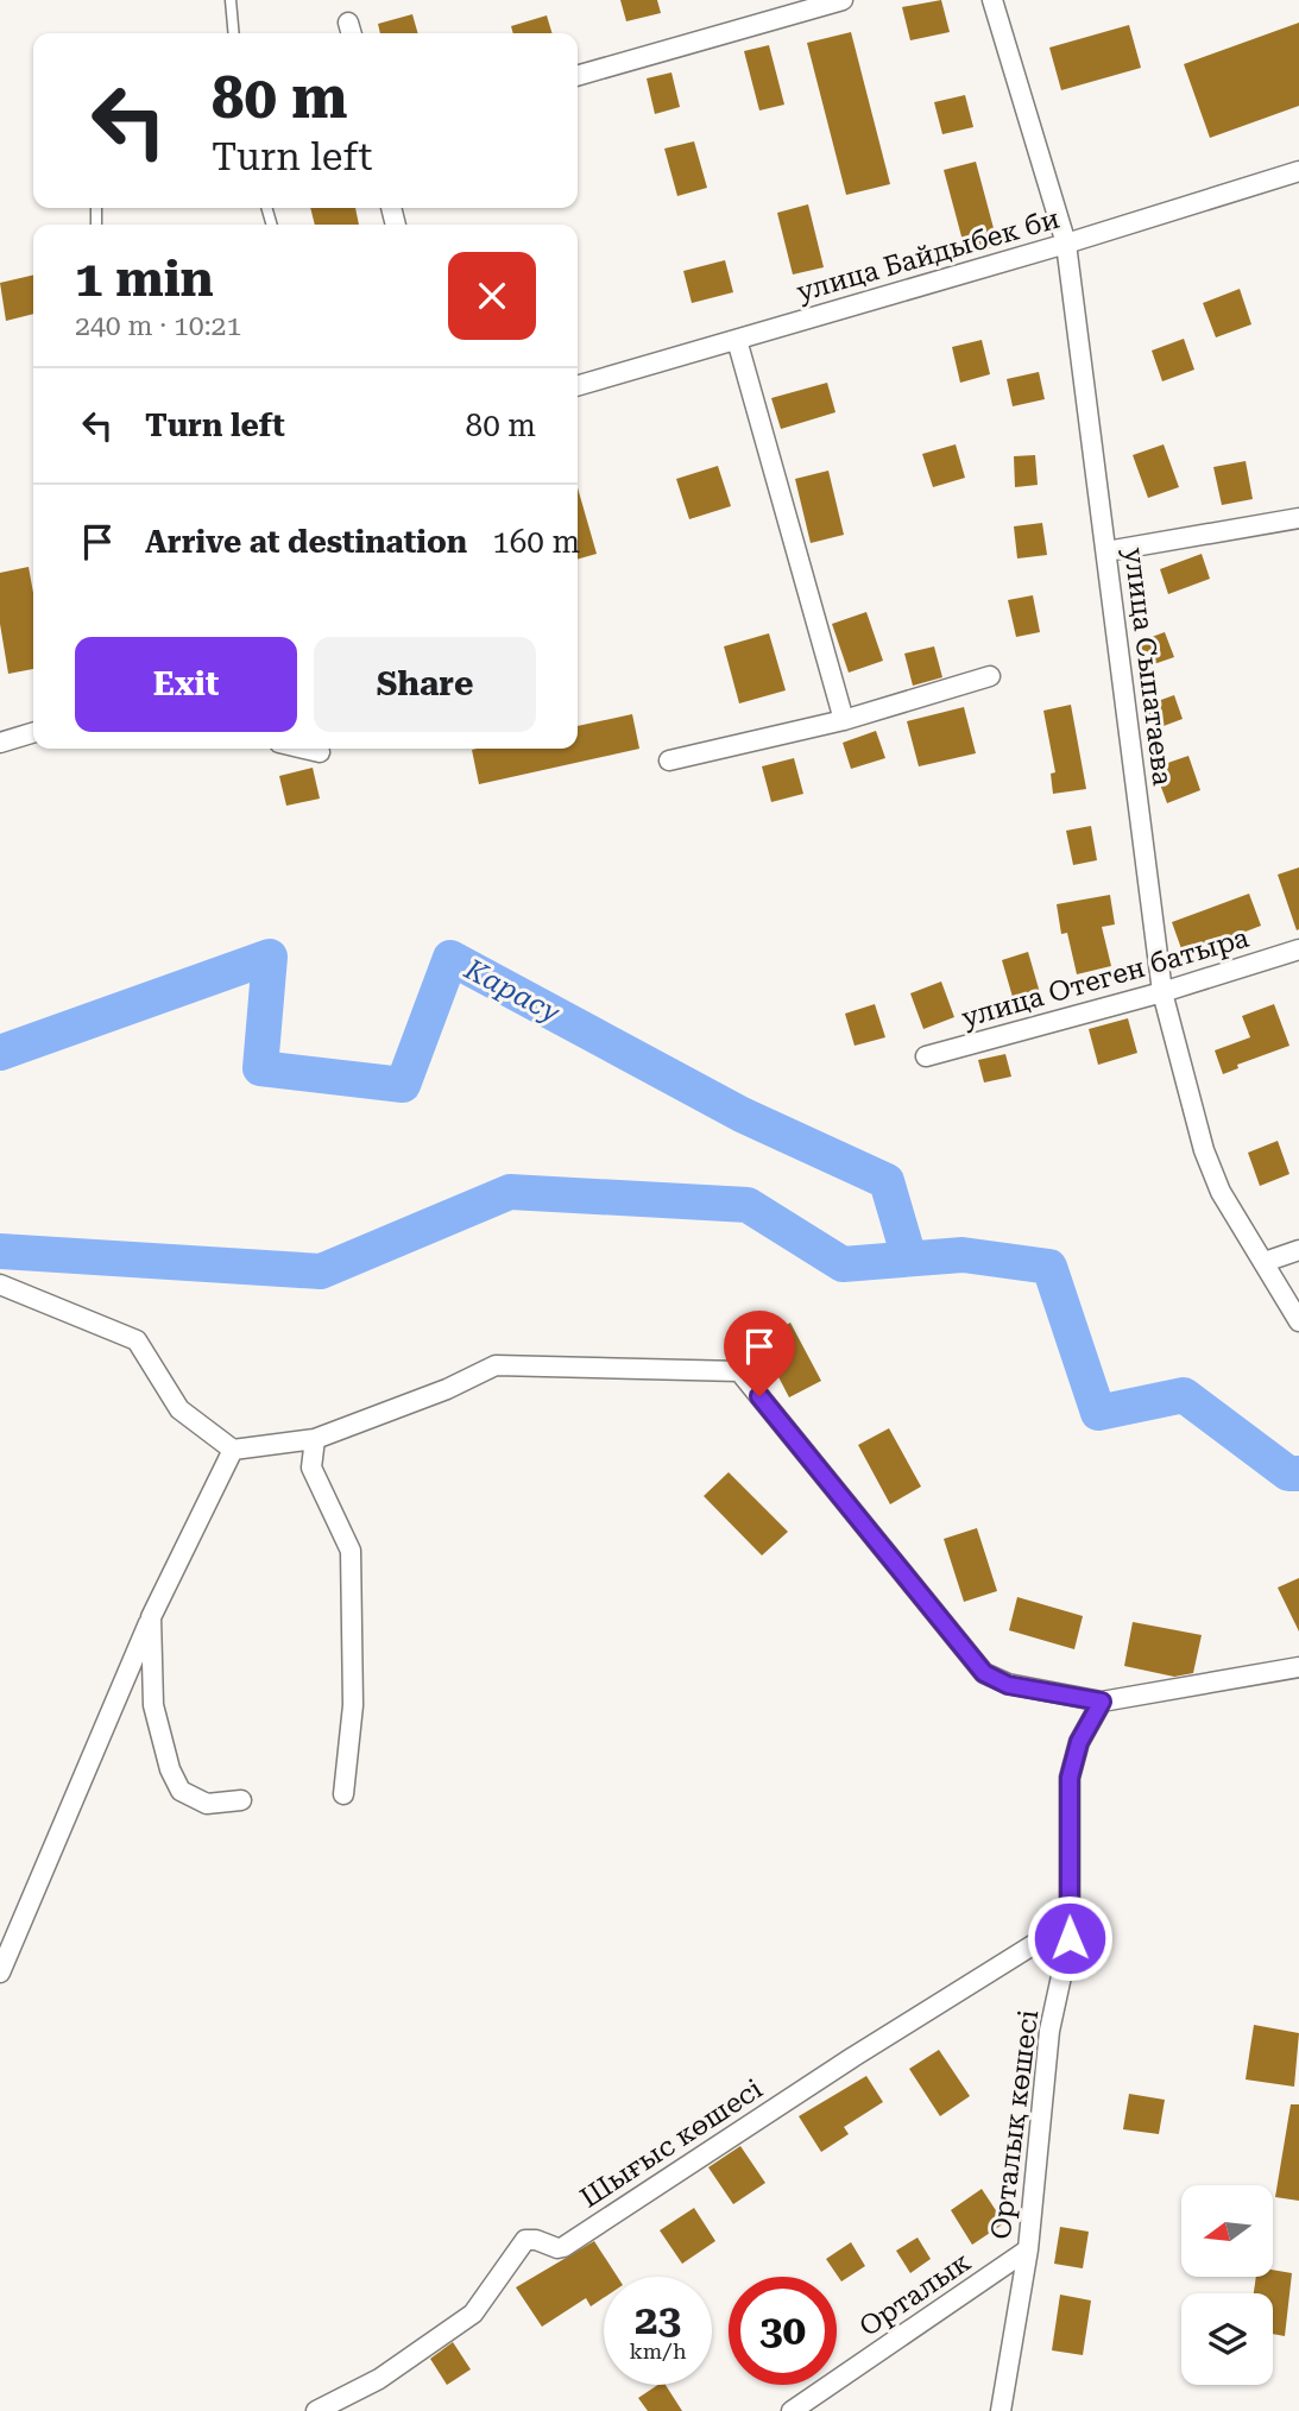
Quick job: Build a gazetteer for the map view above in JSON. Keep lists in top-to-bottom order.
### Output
{
  "streets": {
    "street": [
      "улица Байдыбек би",
      "улица Сыпатаева",
      "улица Отеген батыра",
      "Орталық көшесі",
      "Шығыс көшесі",
      "Орталык"
    ]
  },
  "crossings": [
    ["улица Байдыбек би", "улица Сыпатаева"],
    ["улица Сыпатаева", "улица Отеген батыра"],
    ["Орталық көшесі", "Шығыс көшесі"],
    ["Орталық көшесі", "Орталык"]
  ],
  "water": ["Карасу"],
  "north": "left",
  "page": {
    "turn": ["80 m", "Turn left"],
    "heading": ["1 min", "240 m · 10:21"],
    "list": [
      {
        "name": "Turn left",
        "value": "80 m"
      },
      {
        "name": "Arrive at destination",
        "value": "160 m"
      }
    ],
    "buttons": ["Exit", "Share"],
    "speed": "23 km/h",
    "limit": "30"
  }
}
